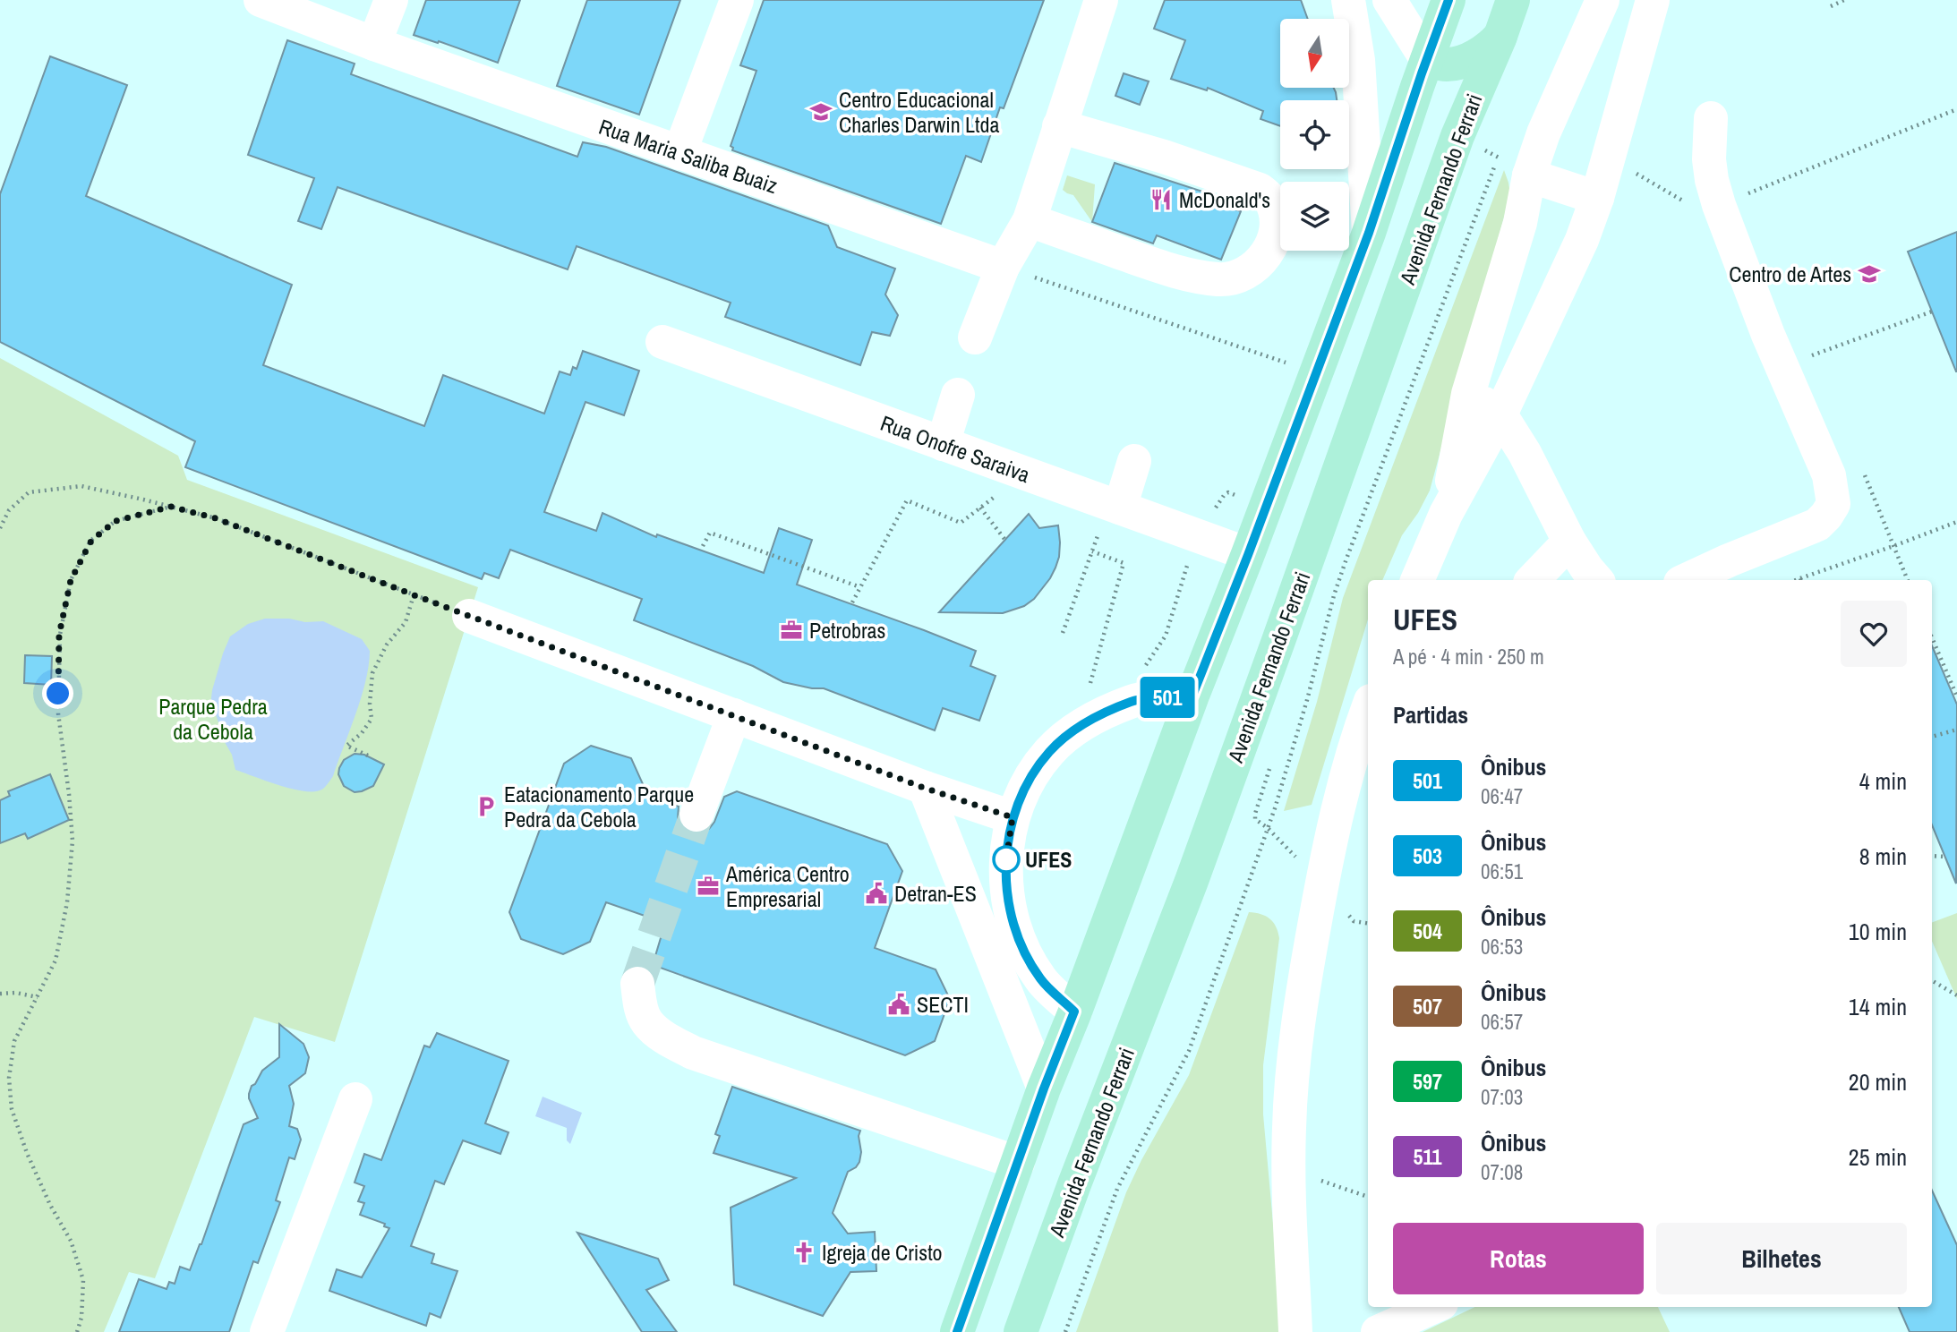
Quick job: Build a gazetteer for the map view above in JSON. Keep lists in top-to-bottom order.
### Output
{
  "streets": {
    "main road": ["Avenida Fernando Ferrari"],
    "street": ["Rua Maria Saliba Buaiz", "Rua Onofre Saraiva"]
  },
  "parks": ["Parque Pedra da Cebola"],
  "places": {
    "school or university": ["Centro Educacional Charles Darwin Ltda", "Centro de Artes"],
    "restaurant": ["McDonald's"],
    "office": ["Petrobras", "América Centro Empresarial"],
    "parking": ["Eatacionamento Parque Pedra da Cebola"],
    "other": ["UFES"],
    "public building": ["Detran-ES", "SECTI"],
    "church": ["Igreja de Cristo"]
  },
  "lines": ["bus line 501"],
  "north": "bottom",
  "page": {
    "on_map": "501",
    "heading": [
      ["UFES", "A pé · 4 min · 250 m"],
      "Partidas"
    ],
    "list": [
      {
        "mark": "501",
        "name": "Ônibus",
        "note": "06:47",
        "value": "4 min"
      },
      {
        "mark": "503",
        "name": "Ônibus",
        "note": "06:51",
        "value": "8 min"
      },
      {
        "mark": "504",
        "name": "Ônibus",
        "note": "06:53",
        "value": "10 min"
      },
      {
        "mark": "507",
        "name": "Ônibus",
        "note": "06:57",
        "value": "14 min"
      },
      {
        "mark": "597",
        "name": "Ônibus",
        "note": "07:03",
        "value": "20 min"
      },
      {
        "mark": "511",
        "name": "Ônibus",
        "note": "07:08",
        "value": "25 min"
      }
    ],
    "buttons": ["Rotas", "Bilhetes"]
  }
}
